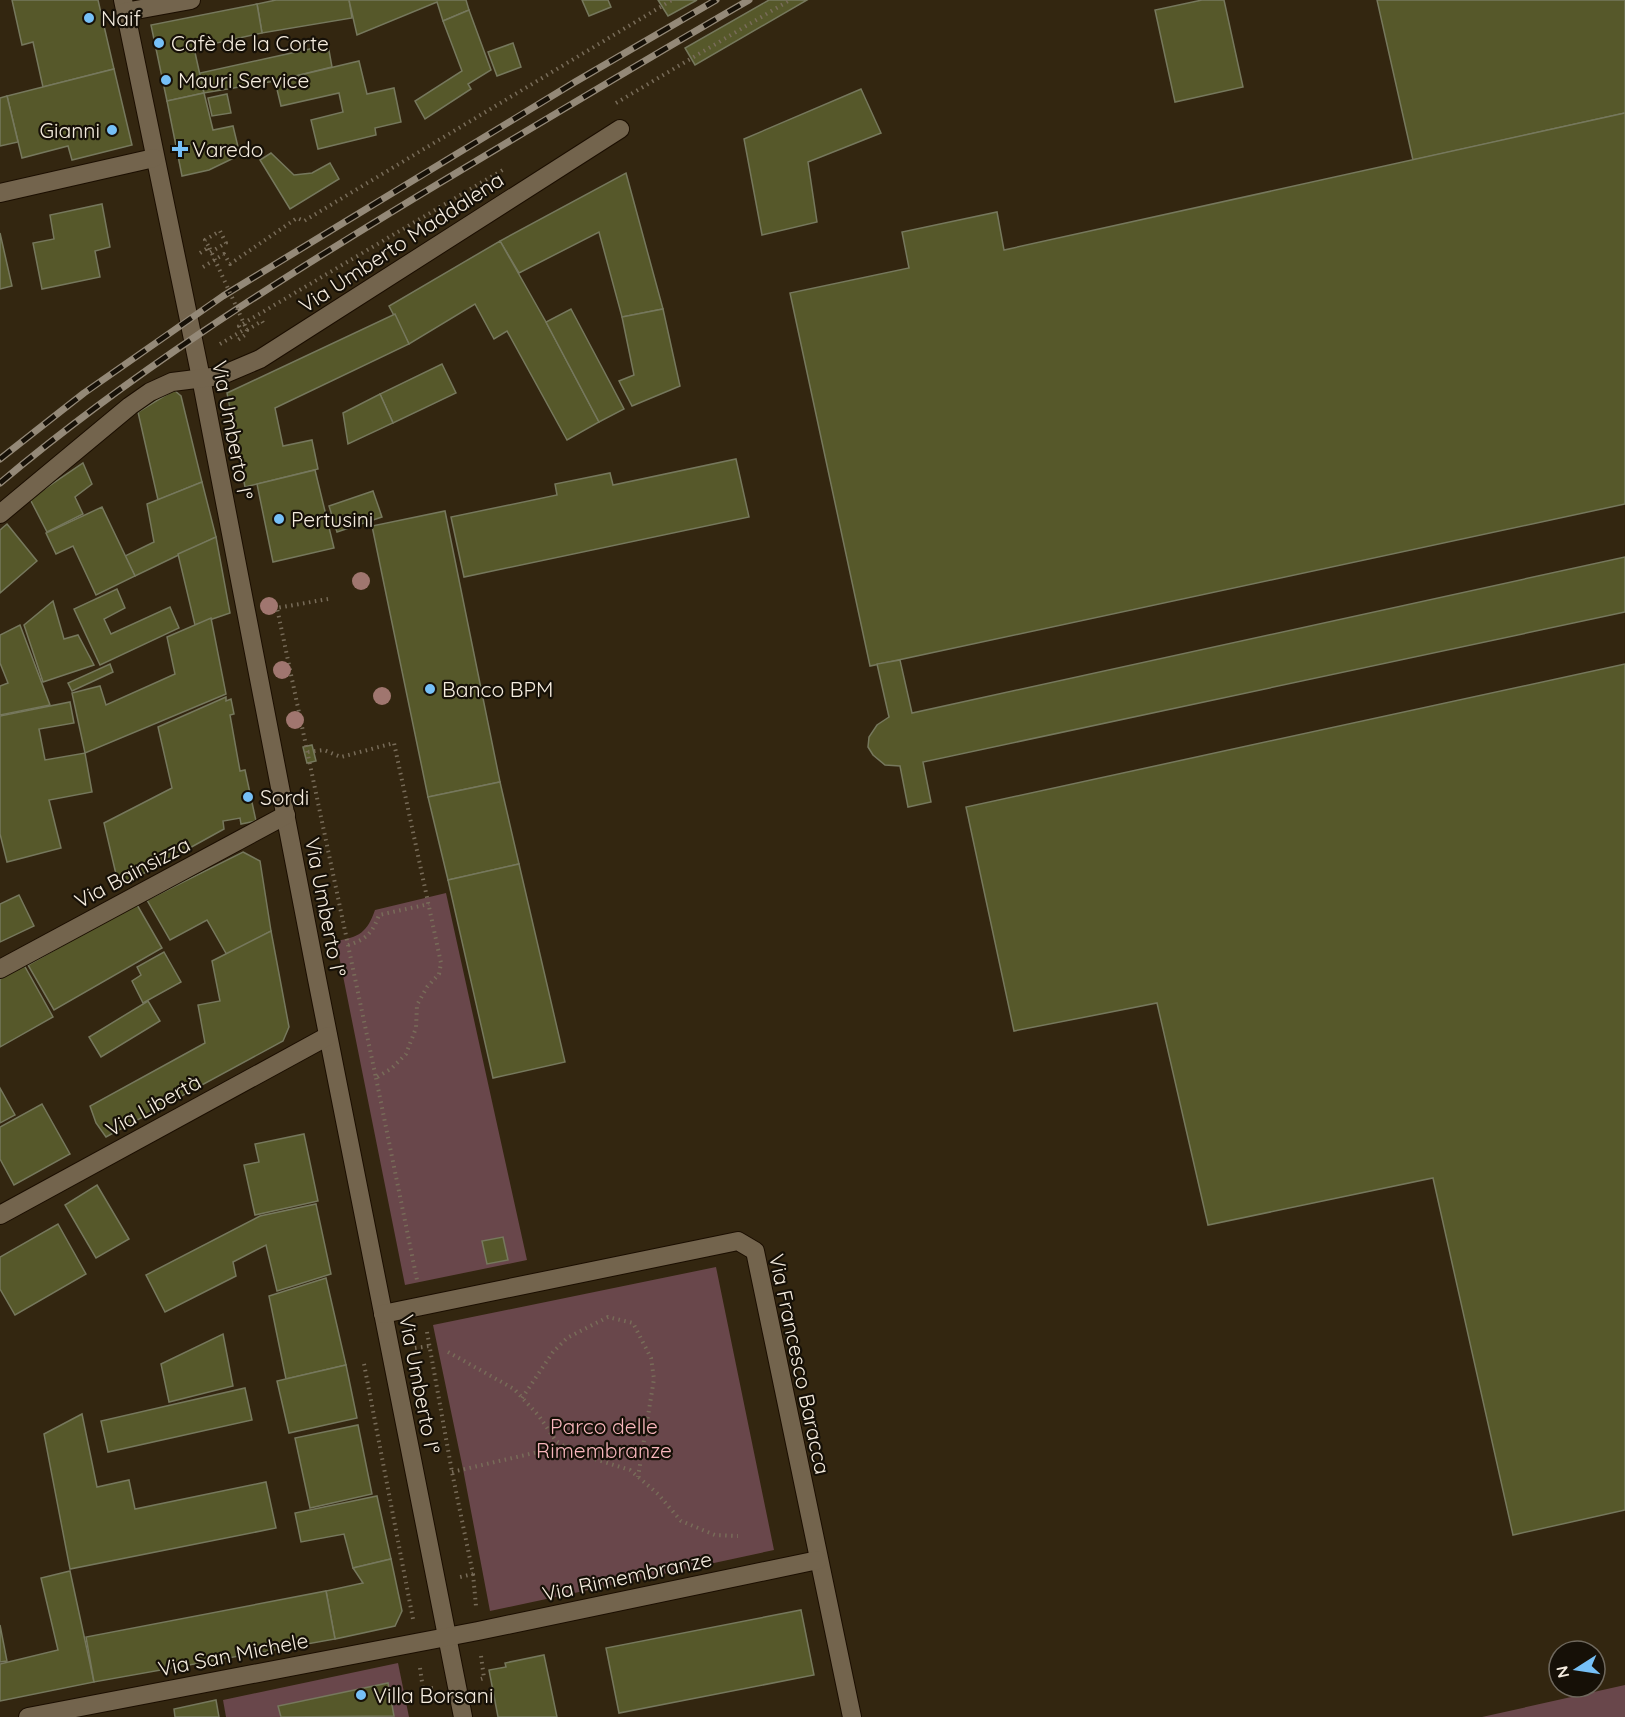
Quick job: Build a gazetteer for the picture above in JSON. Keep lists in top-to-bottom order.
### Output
{
  "streets": {
    "street": [
      "Via Umberto Maddalena",
      "Via Umberto I°",
      "Via Bainsizza",
      "Via Libertà",
      "Via Francesco Baracca",
      "Via Rimembranze",
      "Via San Michele"
    ]
  },
  "crossings": [
    ["Via Umberto Maddalena", "Via Umberto I°"],
    ["Via Umberto I°", "Via Bainsizza"],
    ["Via Umberto I°", "Via Libertà"],
    ["Via Umberto I°", "Via Francesco Baracca"],
    ["Via Umberto I°", "Via Rimembranze"],
    ["Via Umberto I°", "Via San Michele"],
    ["Via Francesco Baracca", "Via Rimembranze"],
    ["Via Rimembranze", "Via San Michele"]
  ],
  "parks": ["Parco delle Rimembranze"],
  "places": {
    "other": [
      "Naif",
      "Cafè de la Corte",
      "Mauri Service",
      "Gianni",
      "Pertusini",
      "Banco BPM",
      "Sordi",
      "Villa Borsani"
    ],
    "health": ["Varedo"]
  },
  "north": "left"
}
